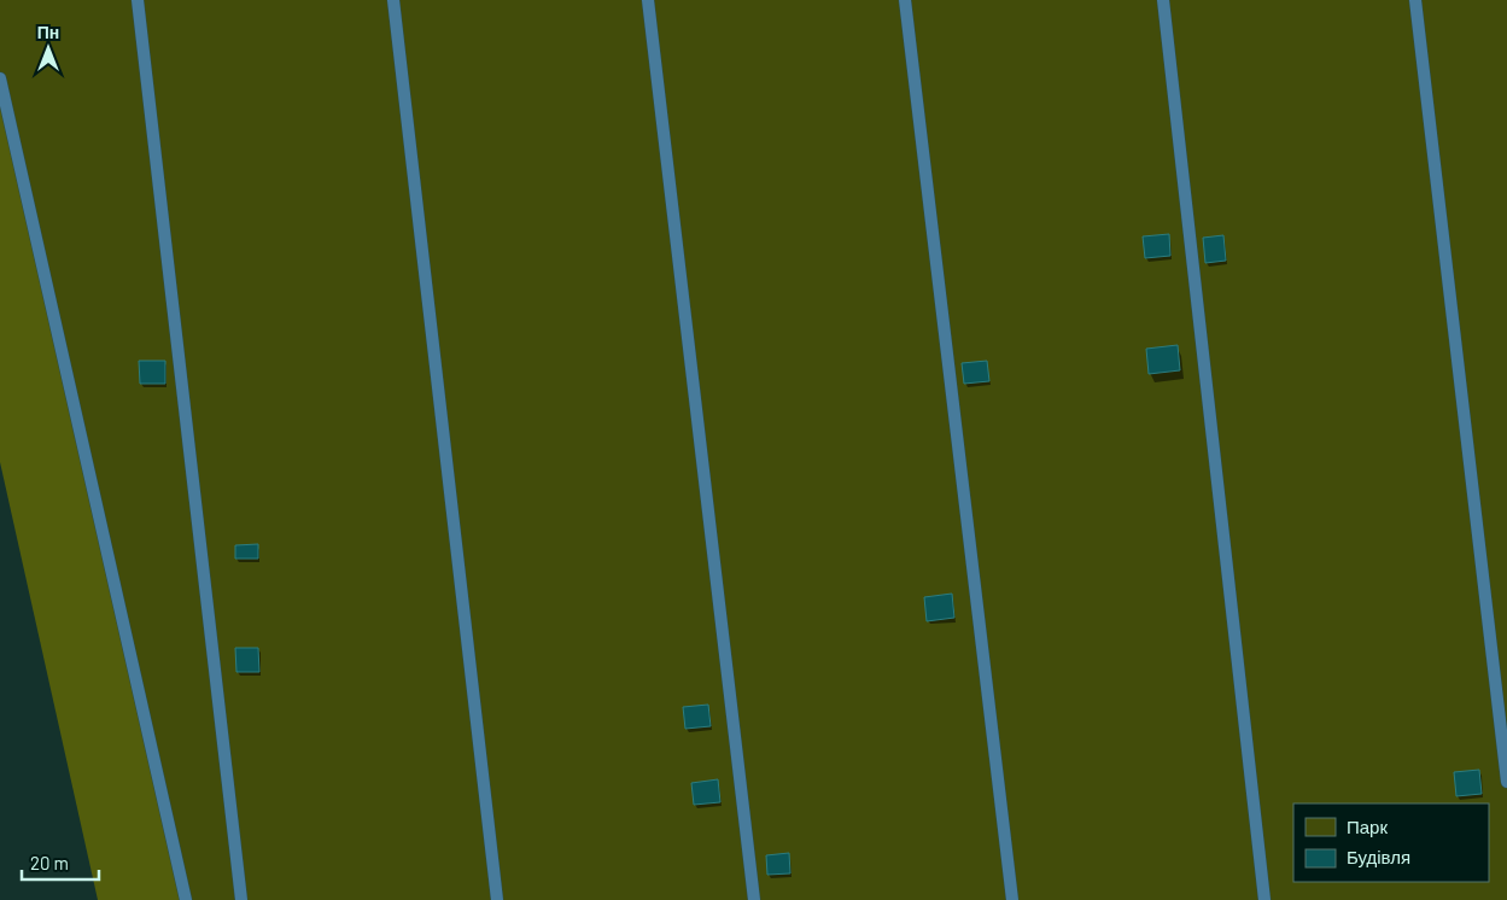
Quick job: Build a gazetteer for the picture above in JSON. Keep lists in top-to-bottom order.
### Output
{
  "legend": ["Парк", "Будівля"],
  "scale_bar": "20 m",
  "north": "top"
}
